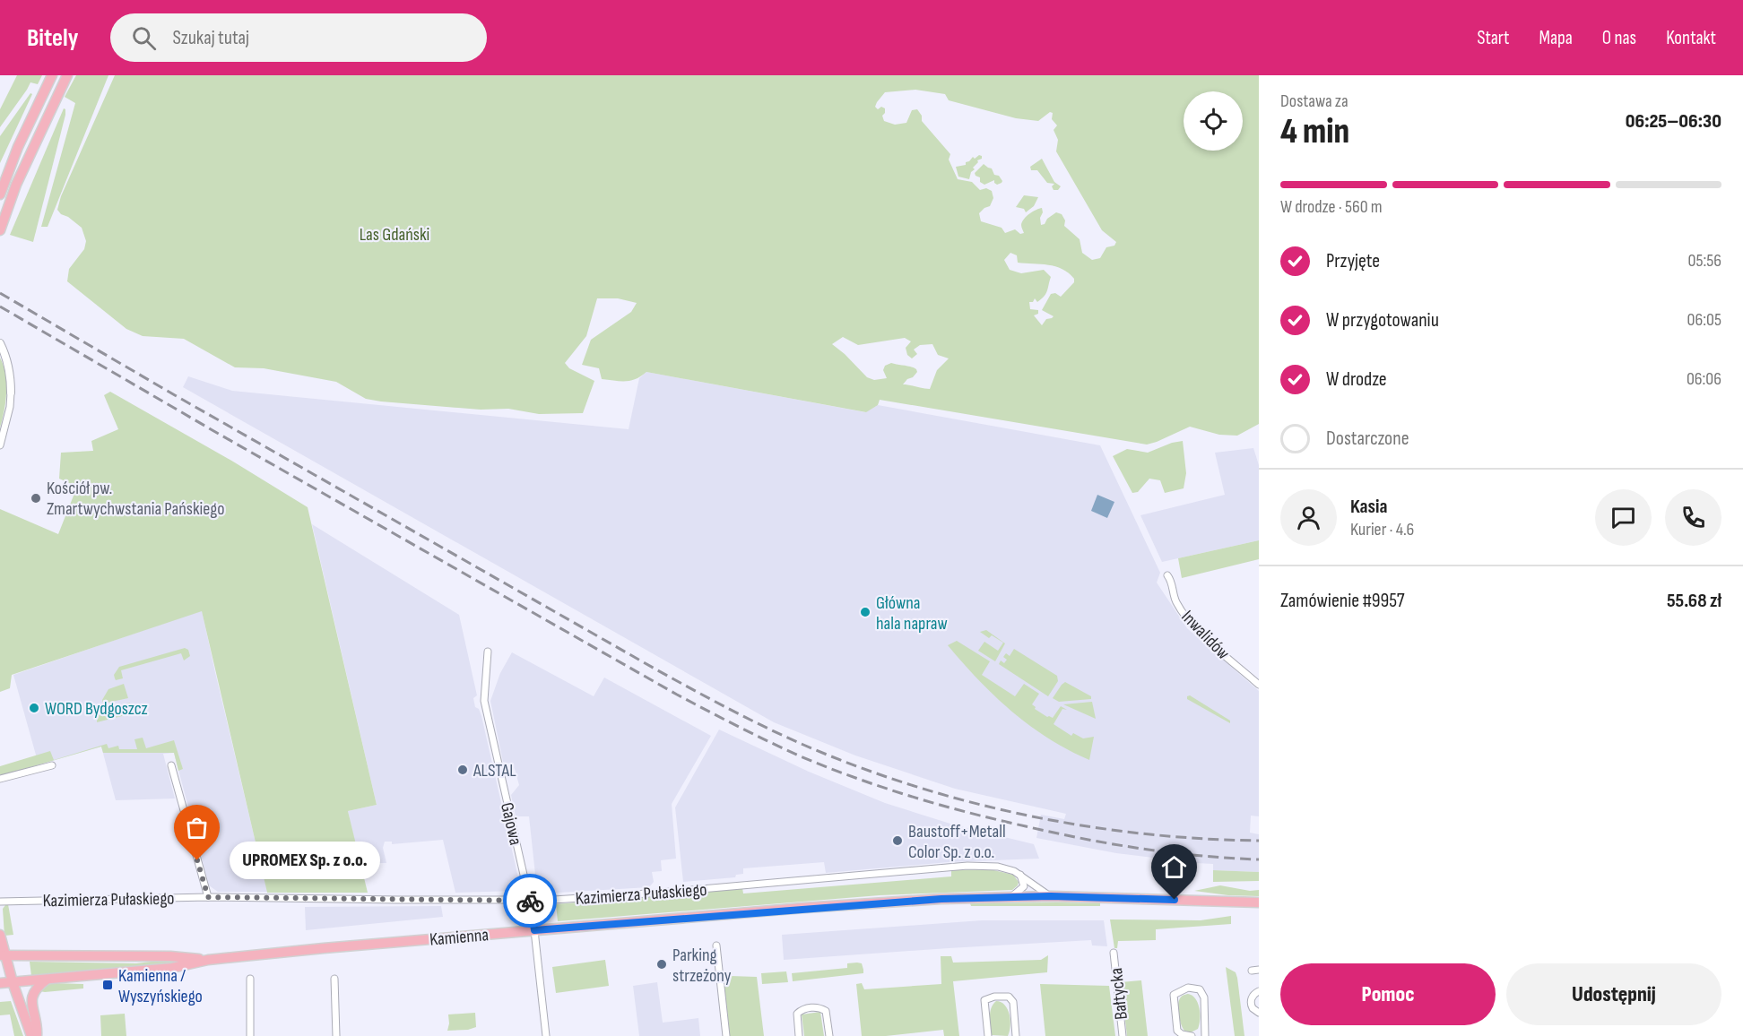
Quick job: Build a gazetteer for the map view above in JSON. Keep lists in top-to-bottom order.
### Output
{
  "streets": {
    "main road": ["Kamienna"],
    "street": [
      "Inwalidów",
      "Gajowa",
      "Kazimierza Pułaskiego",
      "Bałtycka"
    ]
  },
  "crossings": [
    ["Gajowa", "Kazimierza Pułaskiego"],
    ["Gajowa", "Kamienna"],
    ["Kazimierza Pułaskiego", "Kamienna"]
  ],
  "parks": ["Las Gdański"],
  "places": {
    "other": [
      "Kościół pw. Zmartwychwstania Pańskiego",
      "Główna hala napraw",
      "WORD Bydgoszcz",
      "ALSTAL",
      "Baustoff+Metall Color Sp. z o.o.",
      "UPROMEX Sp. z o.o.",
      "Parking strzeżony"
    ],
    "transit": ["Kamienna / Wyszyńskiego"]
  },
  "page": {
    "header": "Bitely",
    "search": "Szukaj tutaj",
    "nav": [
      "Start",
      "Mapa",
      "O nas",
      "Kontakt"
    ],
    "heading": ["4 min", "Dostawa za", "06:25–06:30"],
    "panel": [
      "Kasia",
      "Kurier · 4.6",
      "Zamówienie #9957",
      "55.68 zł"
    ],
    "bar": "W drodze · 560 m",
    "list": [
      ["Przyjęte", "05:56"],
      ["W przygotowaniu", "06:05"],
      ["W drodze", "06:06"],
      "Dostarczone"
    ],
    "bubble": "UPROMEX Sp. z o.o.",
    "buttons": ["Pomoc", "Udostępnij"]
  }
}
